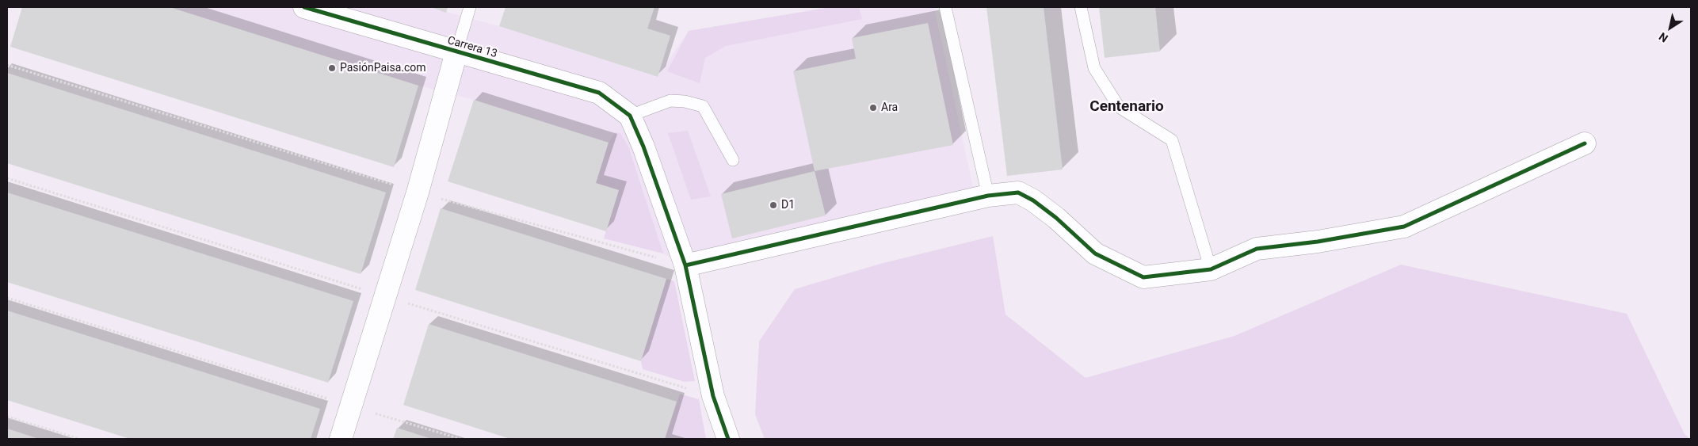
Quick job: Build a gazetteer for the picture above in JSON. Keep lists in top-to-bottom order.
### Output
{
  "streets": {
    "street": ["Carrera 13"]
  },
  "districts": ["Centenario"],
  "places": ["PasiónPaisa.com", "Ara", "D1"],
  "north": "bottom left"
}
